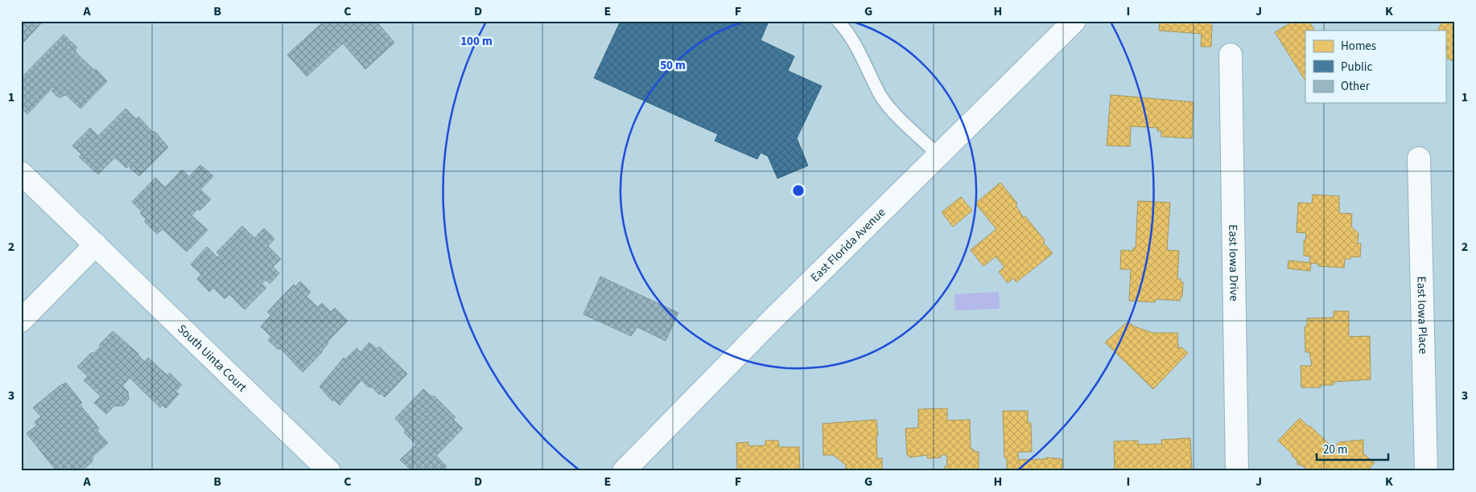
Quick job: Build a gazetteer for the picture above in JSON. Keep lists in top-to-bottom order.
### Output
{
  "streets": {
    "street": [
      "East Florida Avenue",
      "East Iowa Drive",
      "East Iowa Place",
      "South Uinta Court"
    ]
  },
  "legend": ["Homes", "Public", "Other"],
  "scale_bar": "20 m",
  "grid": {
    "columns": [
      "A",
      "B",
      "C",
      "D",
      "E",
      "F",
      "G",
      "H",
      "I",
      "J",
      "K"
    ],
    "rows": ["1", "2", "3"]
  },
  "rings": ["100 m", "50 m"]
}
